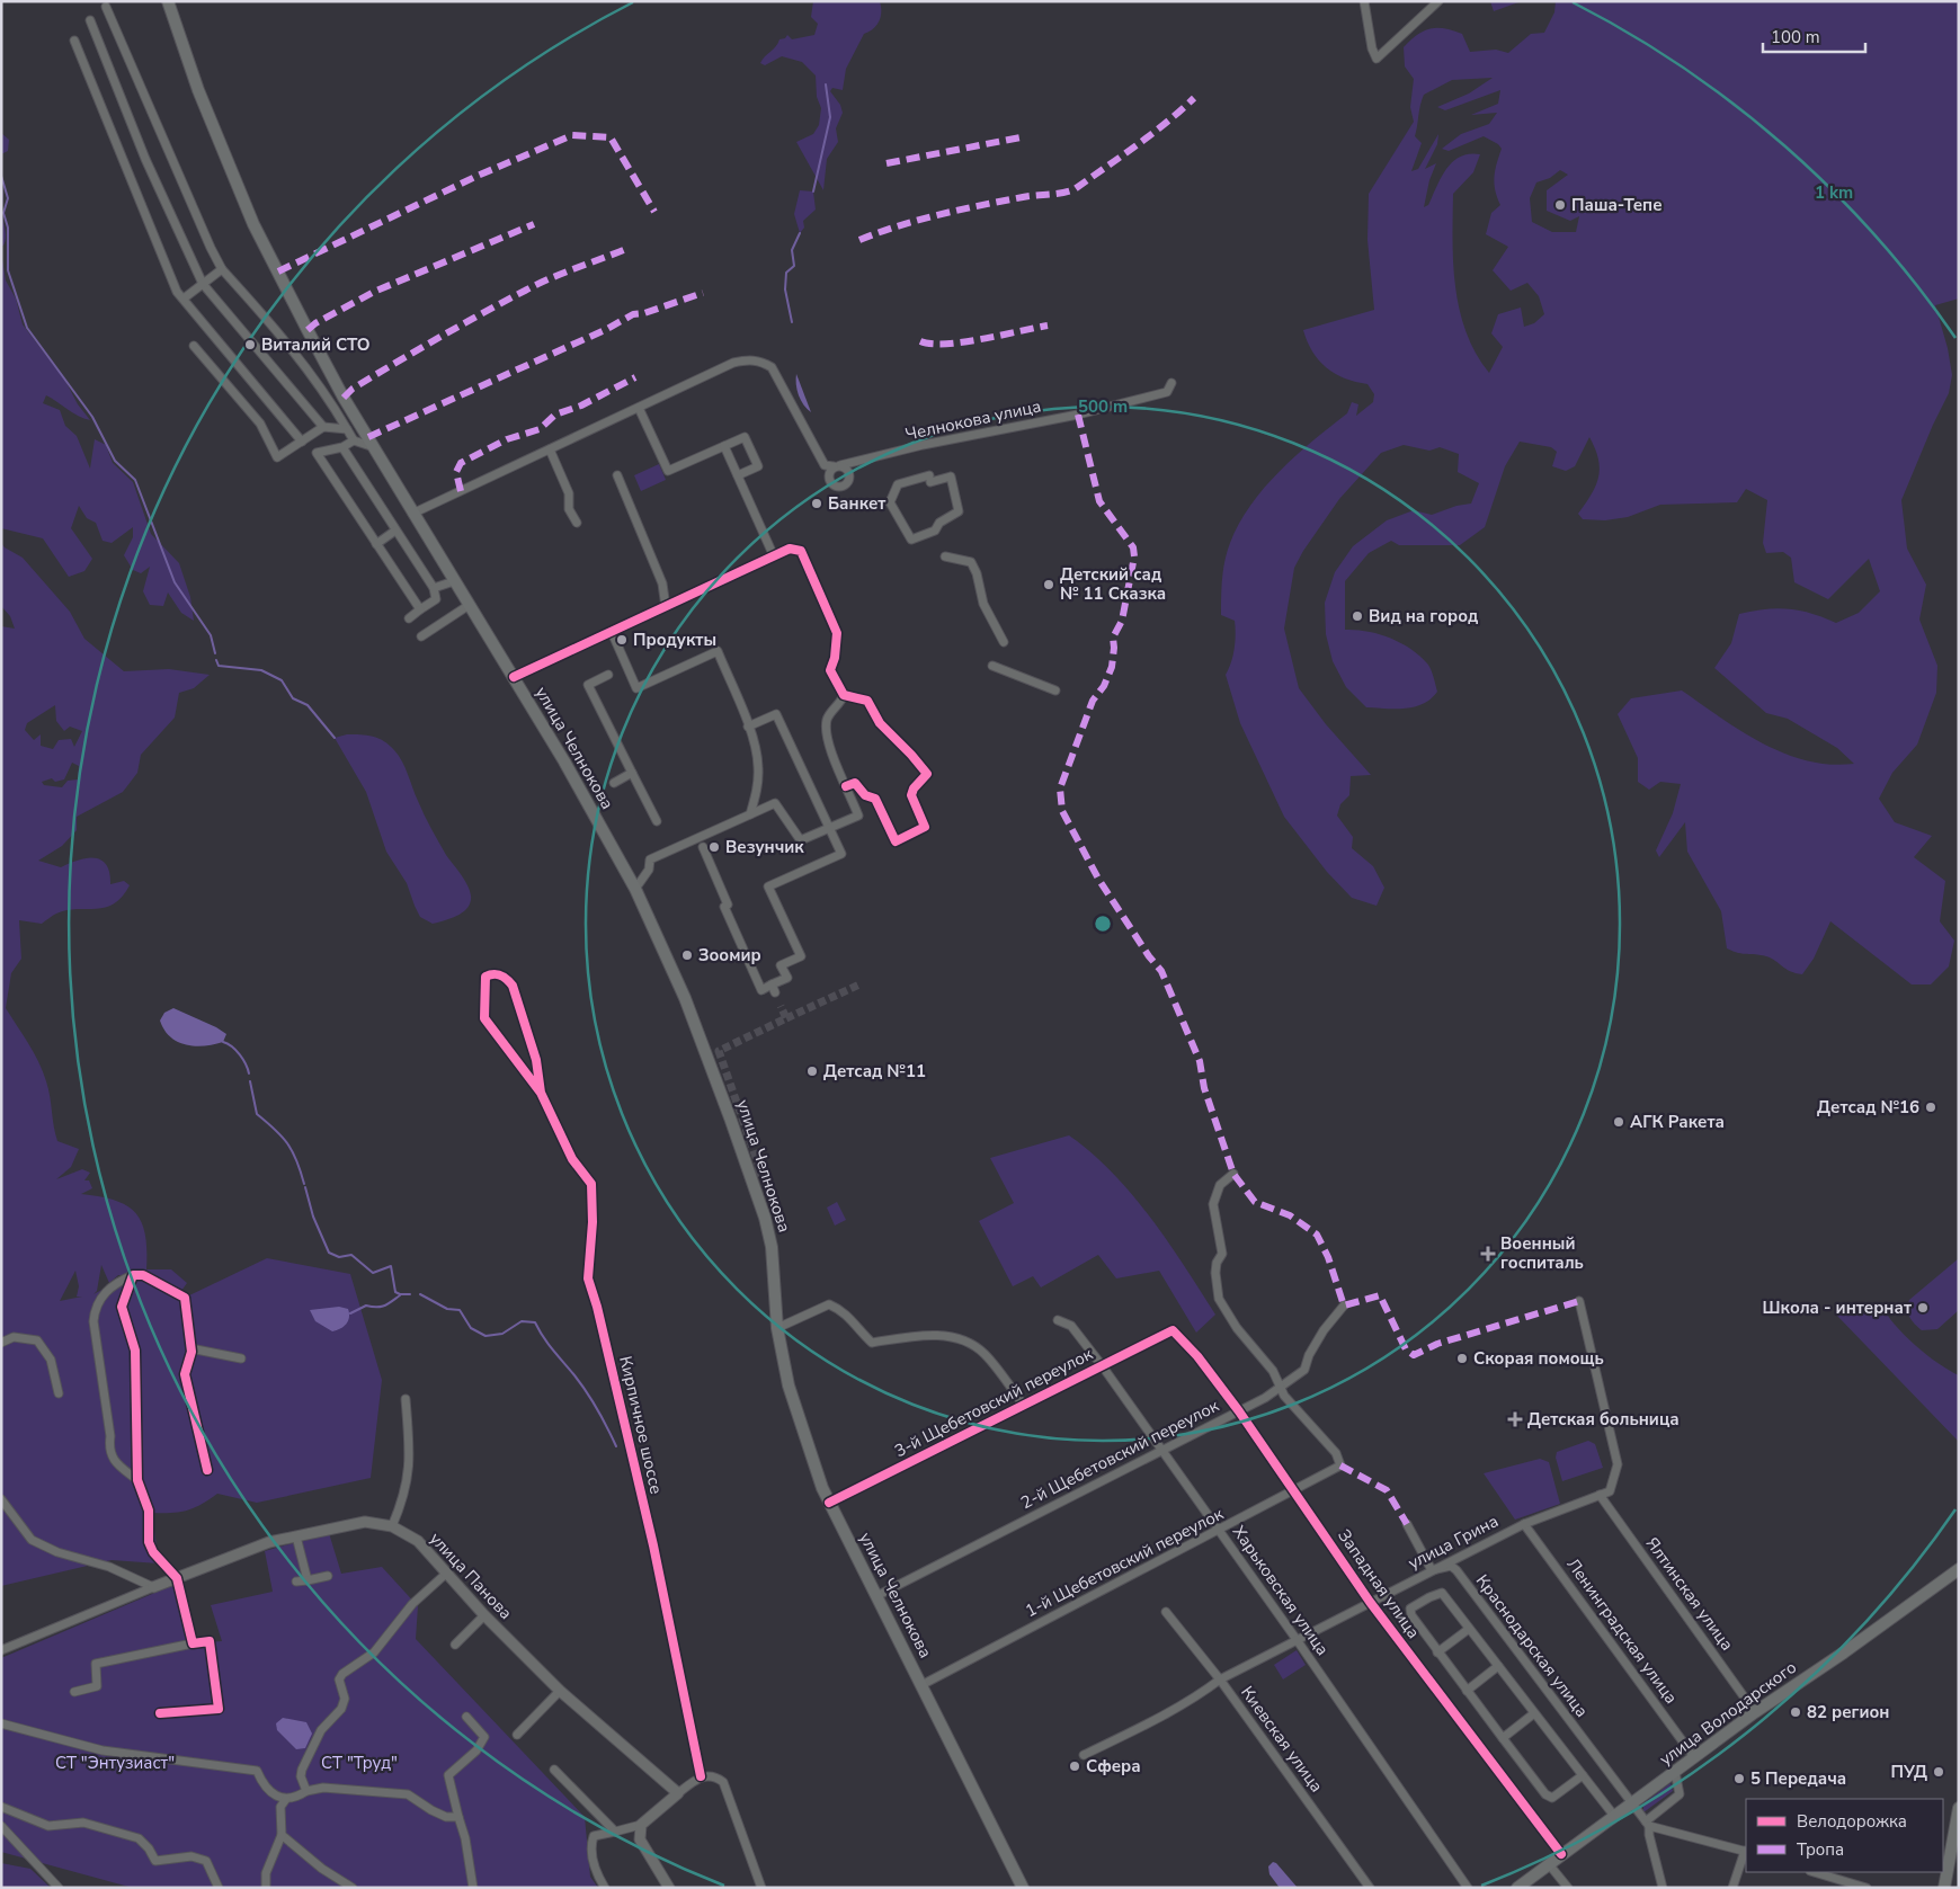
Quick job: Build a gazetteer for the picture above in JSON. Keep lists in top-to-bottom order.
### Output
{
  "streets": {
    "main road": ["улица Челнокова", "улица Володарского"],
    "street": [
      "Челнокова улица",
      "3-й Щебетовский переулок",
      "Кирпичное шоссе",
      "2-й Щебетовский переулок",
      "улица Грина",
      "1-й Щебетовский переулок",
      "улица Панова",
      "Западная улица",
      "Харьковская улица",
      "Ялтинская улица",
      "Ленинградская улица",
      "Краснодарская улица",
      "Киевская улица"
    ]
  },
  "crossings": [
    ["улица Челнокова", "3-й Щебетовский переулок"],
    ["улица Челнокова", "2-й Щебетовский переулок"],
    ["улица Челнокова", "1-й Щебетовский переулок"],
    ["3-й Щебетовский переулок", "Западная улица"],
    ["3-й Щебетовский переулок", "Харьковская улица"],
    ["2-й Щебетовский переулок", "1-й Щебетовский переулок"],
    ["2-й Щебетовский переулок", "Западная улица"],
    ["2-й Щебетовский переулок", "Харьковская улица"],
    ["улица Грина", "Западная улица"],
    ["улица Грина", "Харьковская улица"],
    ["улица Грина", "Ялтинская улица"],
    ["улица Грина", "Ленинградская улица"],
    ["улица Грина", "Краснодарская улица"],
    ["улица Грина", "Киевская улица"],
    ["1-й Щебетовский переулок", "Западная улица"],
    ["1-й Щебетовский переулок", "Харьковская улица"],
    ["Западная улица", "улица Володарского"],
    ["Ялтинская улица", "улица Володарского"],
    ["Ленинградская улица", "улица Володарского"],
    ["Краснодарская улица", "улица Володарского"]
  ],
  "parks": ["СТ \"Энтузиаст\"", "СТ \"Труд\""],
  "places": {
    "other": [
      "Паша-Тепе",
      "Виталий СТО",
      "Банкет",
      "Детский сад № 11 Сказка",
      "Вид на город",
      "Продукты",
      "Везунчик",
      "Зоомир",
      "Детсад №11",
      "Детсад №16",
      "АГК Ракета",
      "Школа - интернат",
      "Скорая помощь",
      "82 регион",
      "Сфера",
      "ПУД",
      "5 Передача"
    ],
    "health": ["Военный госпиталь", "Детская больница"]
  },
  "legend": ["Велодорожка", "Тропа"],
  "scale_bar": "100 m",
  "rings": ["1 km", "500 m"]
}
